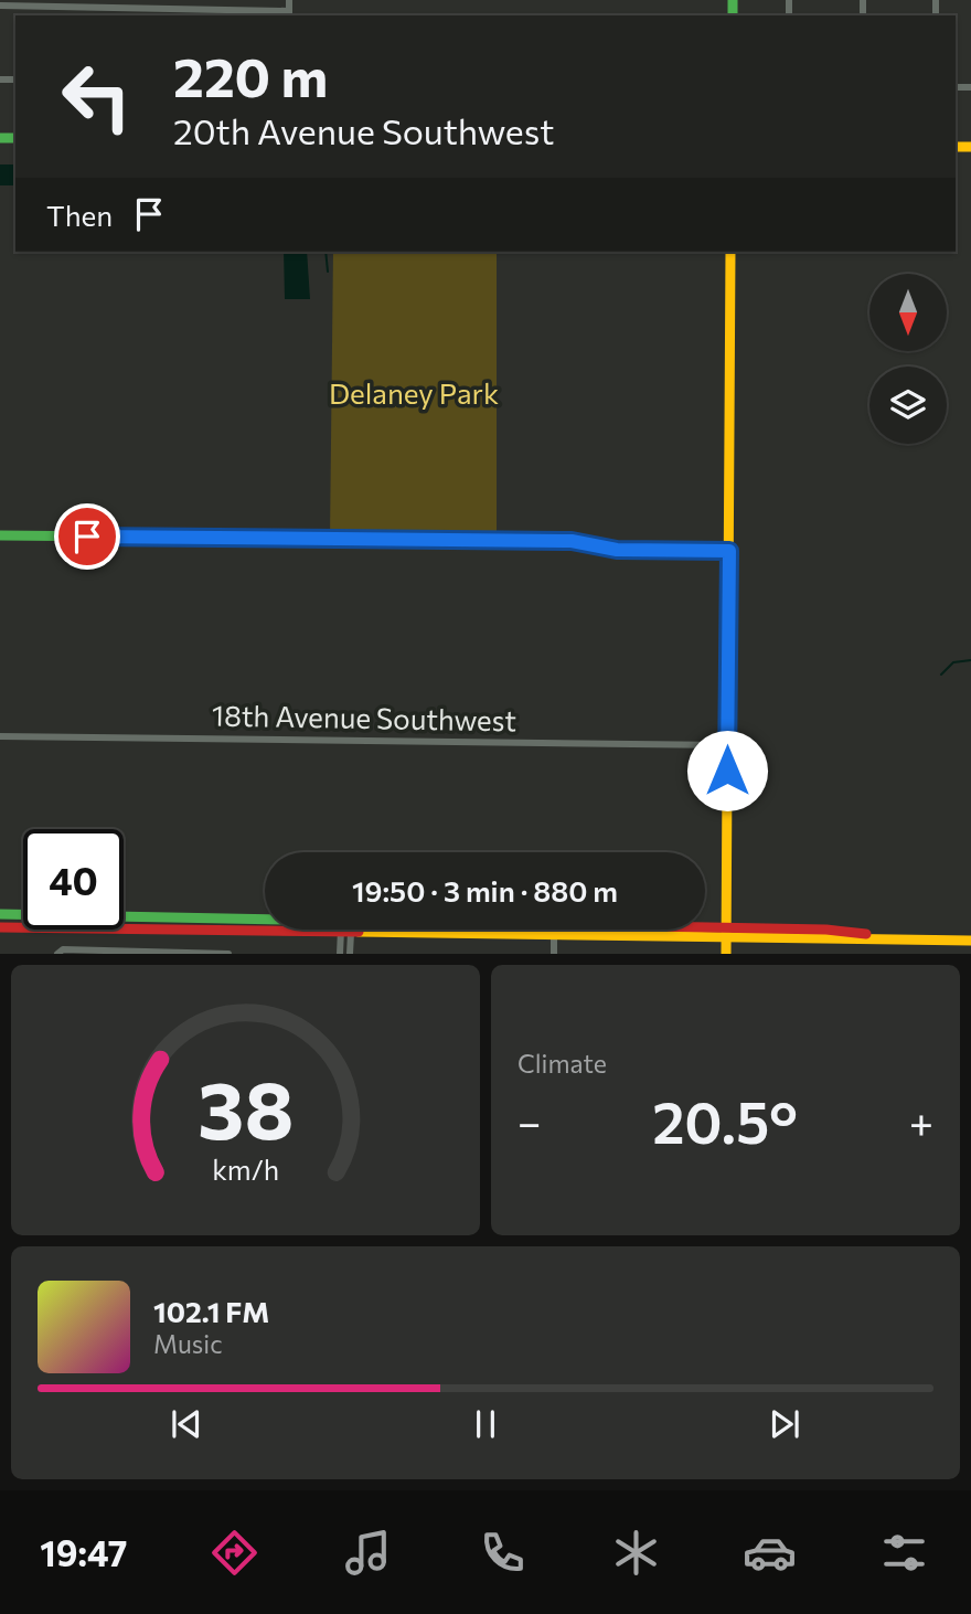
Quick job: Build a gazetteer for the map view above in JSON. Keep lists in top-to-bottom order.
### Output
{
  "streets": {
    "street": ["18th Avenue Southwest"]
  },
  "parks": ["Delaney Park"],
  "north": "bottom",
  "page": {
    "turn": ["220 m", "20th Avenue Southwest"],
    "then": "Then",
    "limit": "40",
    "trip": "19:50 · 3 min · 880 m",
    "tile": "Climate",
    "heat": ["−", "20.5°", "+"],
    "song": ["102.1 FM", "Music"],
    "tabs": "19:47",
    "gauge": ["38", "km/h"]
  }
}
